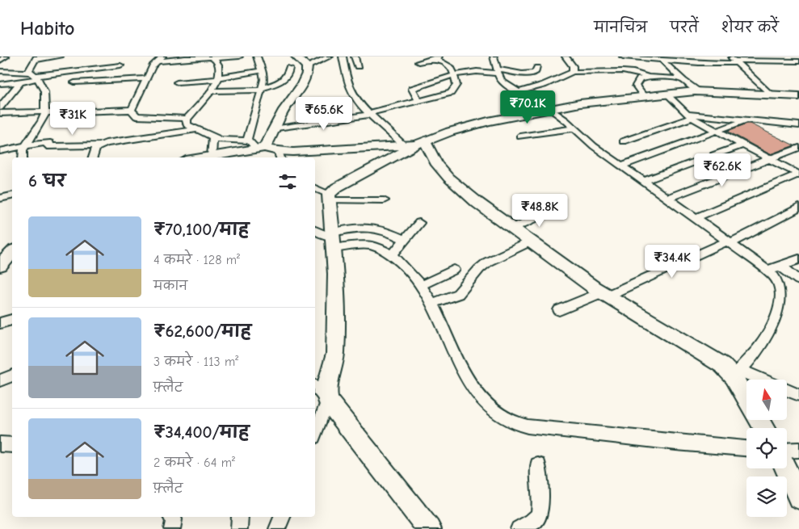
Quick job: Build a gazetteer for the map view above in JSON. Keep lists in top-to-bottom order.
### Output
{
  "north": "top",
  "page": {
    "header": "Habito",
    "nav": ["मानचित्र", "परतें", "शेयर करें"],
    "price": [
      "₹70.1K",
      "₹65.6K",
      "₹31K",
      "₹62.6K",
      "₹48.8K",
      "₹34.4K"
    ],
    "heading": "6 घर",
    "list": [
      {
        "name": "₹70,100/माह",
        "note": "4 कमरे · 128 m² · मकान"
      },
      {
        "name": "₹62,600/माह",
        "note": "3 कमरे · 113 m² · फ़्लैट"
      },
      {
        "name": "₹34,400/माह",
        "note": "2 कमरे · 64 m² · फ़्लैट"
      }
    ]
  }
}
